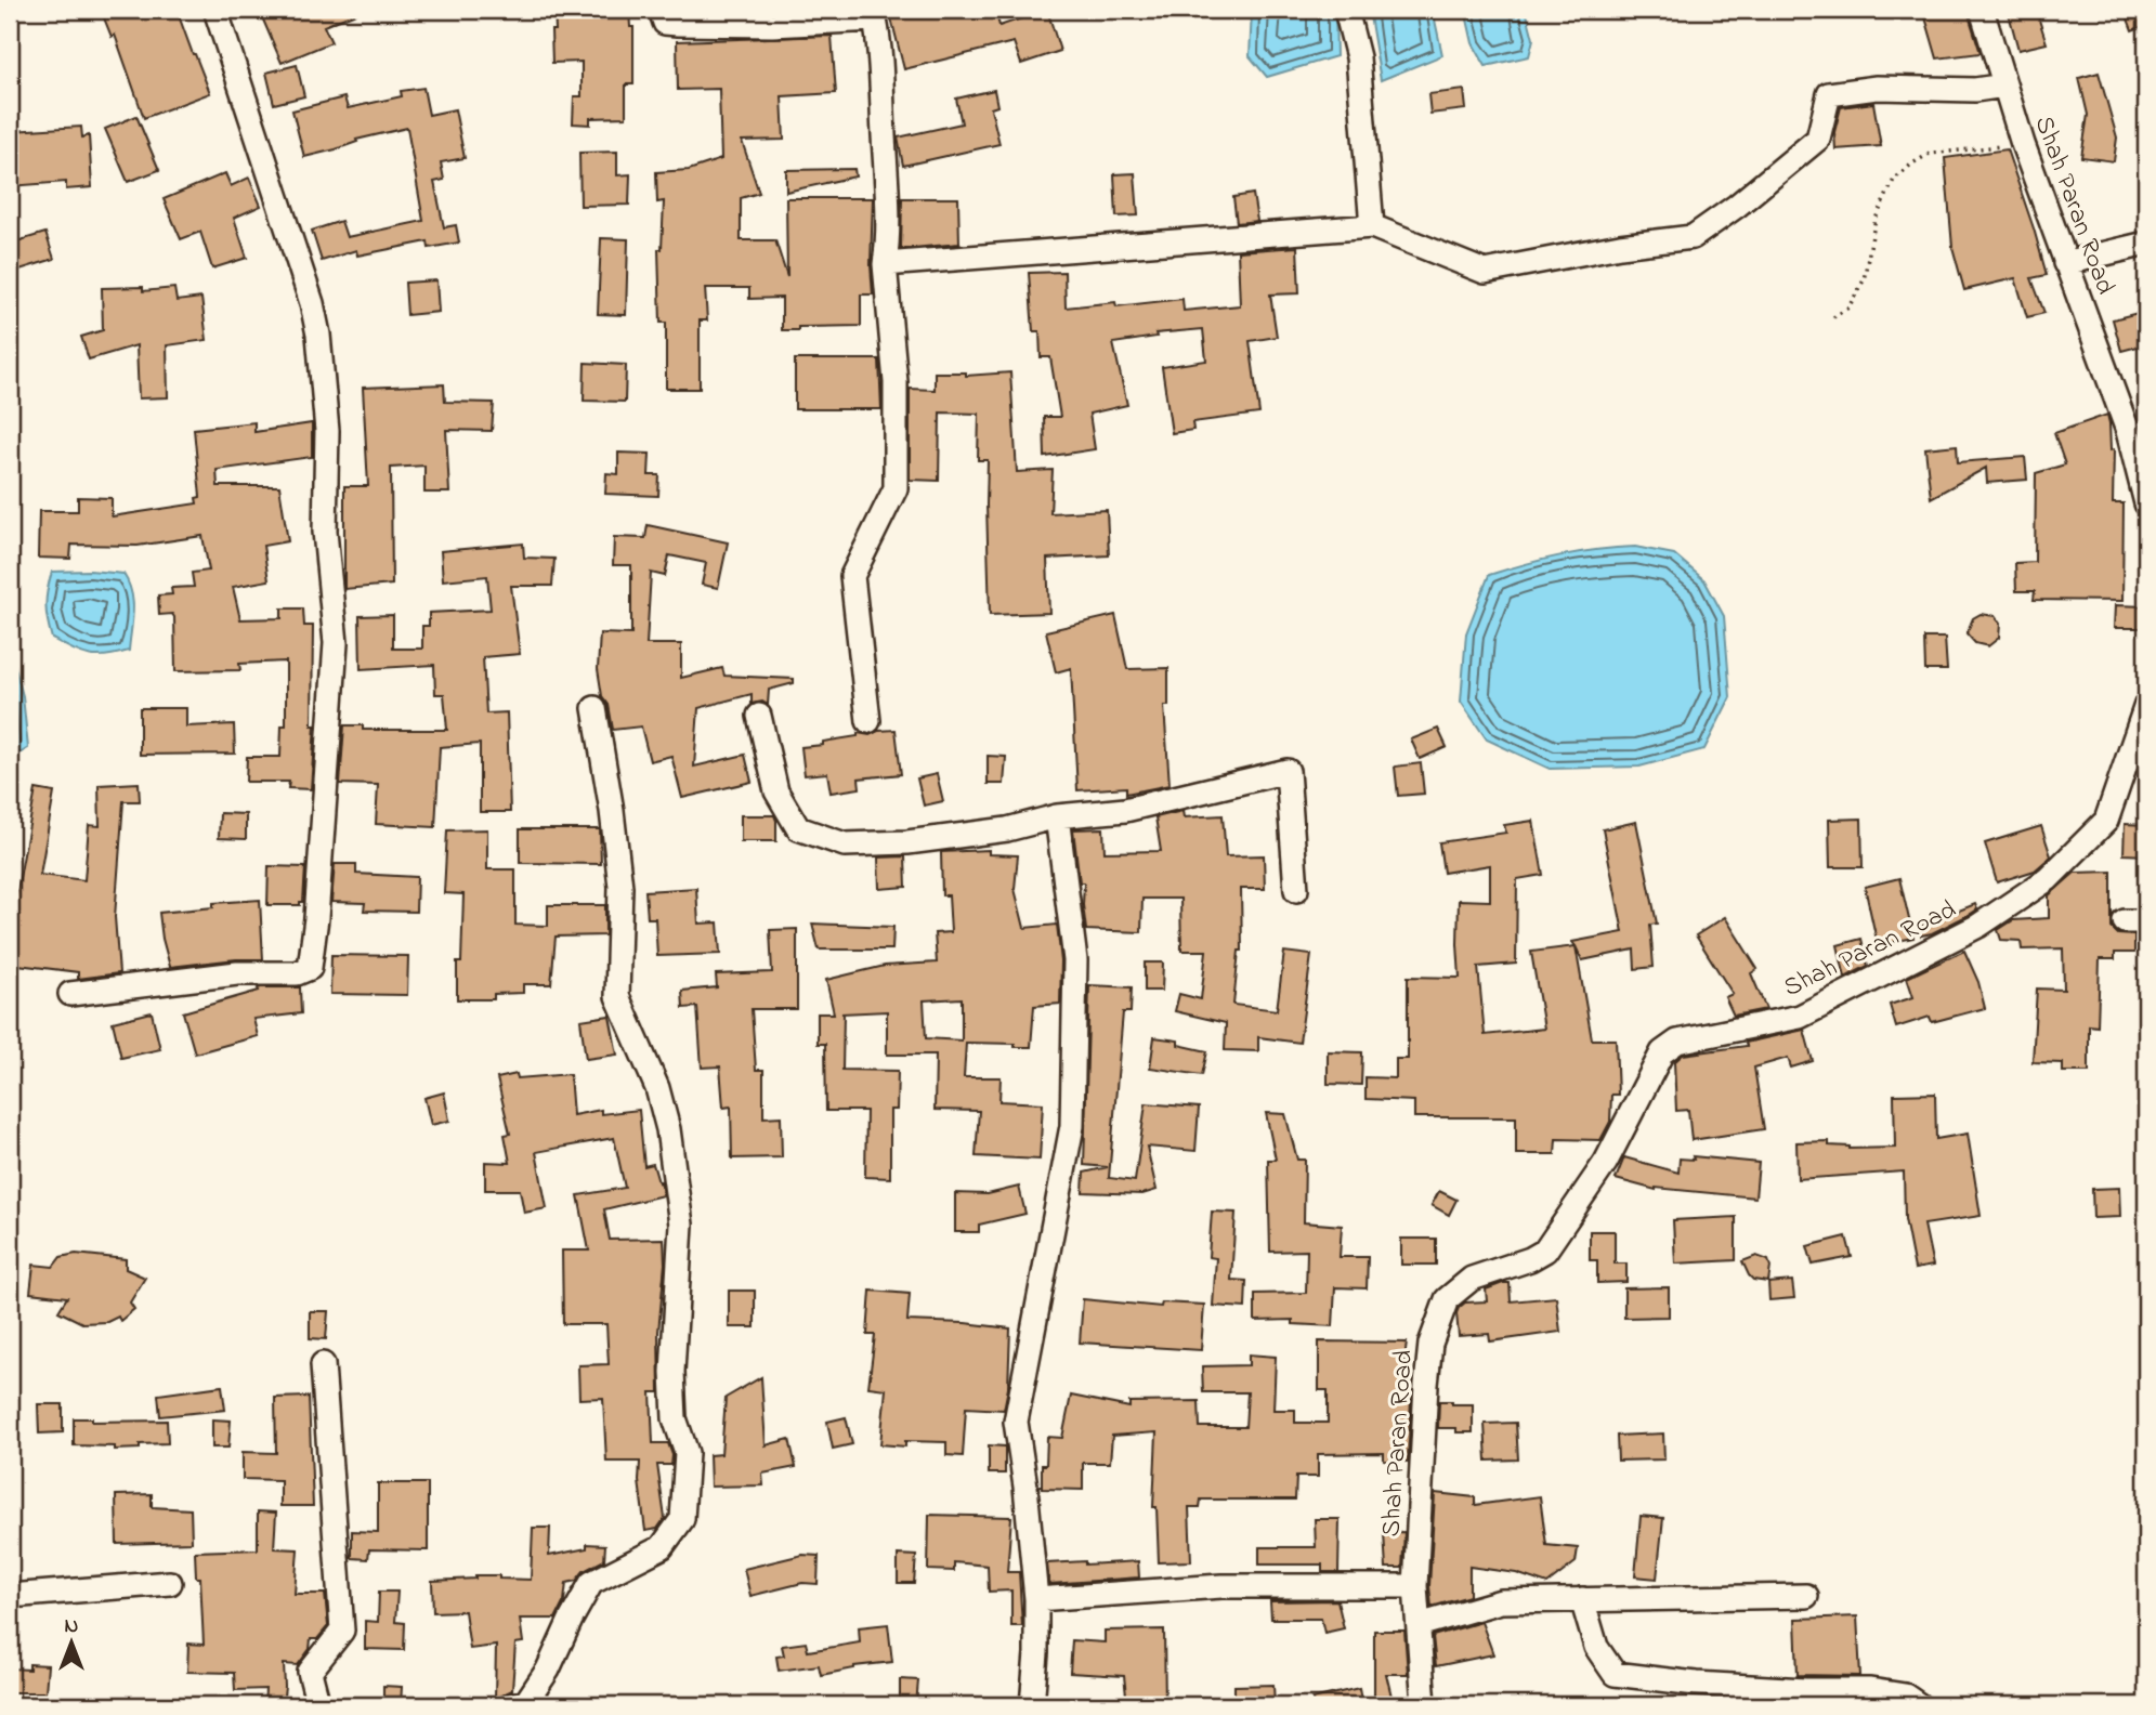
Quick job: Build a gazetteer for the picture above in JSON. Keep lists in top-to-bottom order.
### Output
{
  "streets": {
    "street": ["Shah Paran Road"]
  },
  "north": "top"
}
